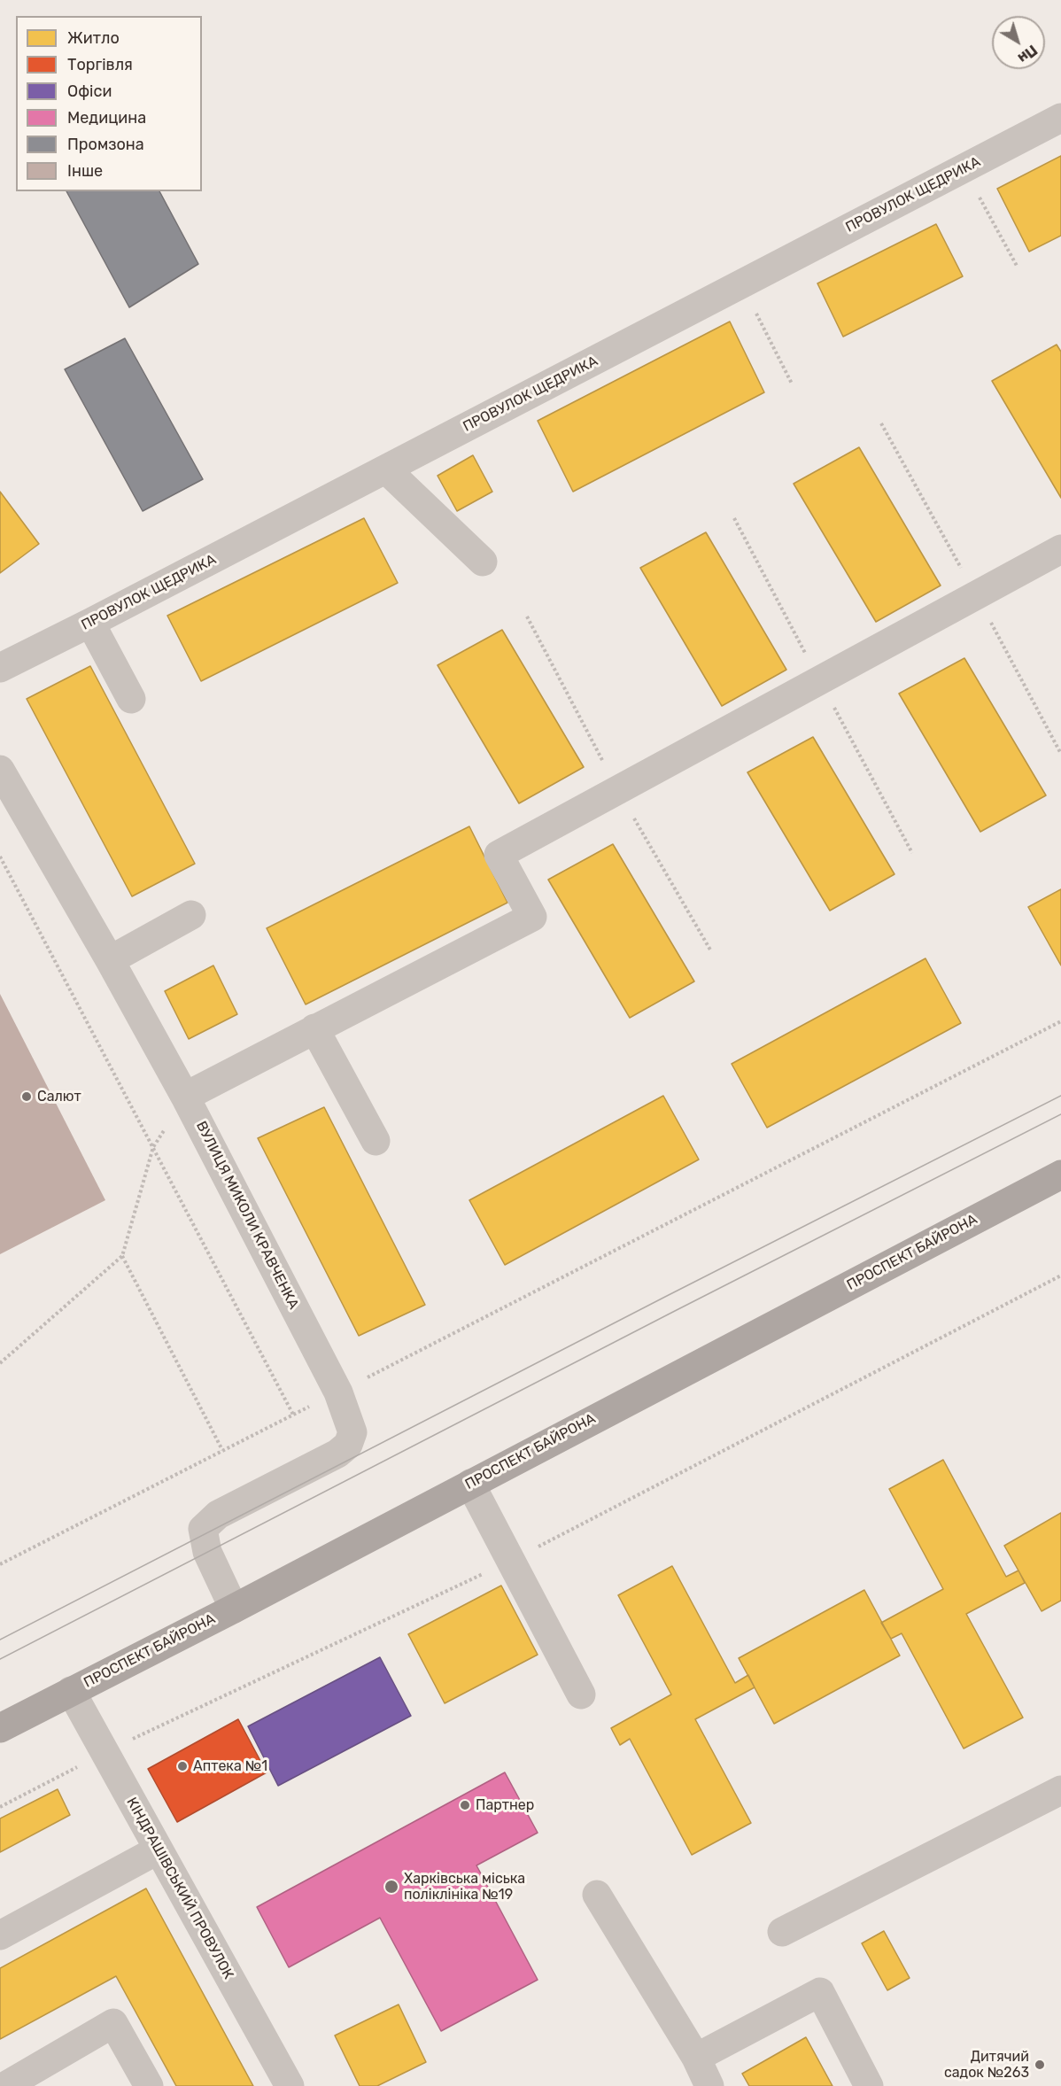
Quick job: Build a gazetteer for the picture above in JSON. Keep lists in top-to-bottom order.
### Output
{
  "streets": {
    "main road": ["ПРОСПЕКТ БАЙРОНА"],
    "street": ["ПРОВУЛОК ЩЕДРИКА", "ВУЛИЦЯ МИКОЛИ КРАВЧЕНКА", "КІНДРАШІВСЬКИЙ ПРОВУЛОК"]
  },
  "crossings": [
    ["ВУЛИЦЯ МИКОЛИ КРАВЧЕНКА", "ПРОСПЕКТ БАЙРОНА"],
    ["ПРОСПЕКТ БАЙРОНА", "КІНДРАШІВСЬКИЙ ПРОВУЛОК"]
  ],
  "places": [
    "Салют",
    "Аптека №1",
    "Партнер",
    "Харківська міська поліклініка №19",
    "Дитячий садок №263"
  ],
  "legend": [
    "Житло",
    "Торгівля",
    "Офіси",
    "Медицина",
    "Промзона",
    "Інше"
  ],
  "north": "bottom right"
}
